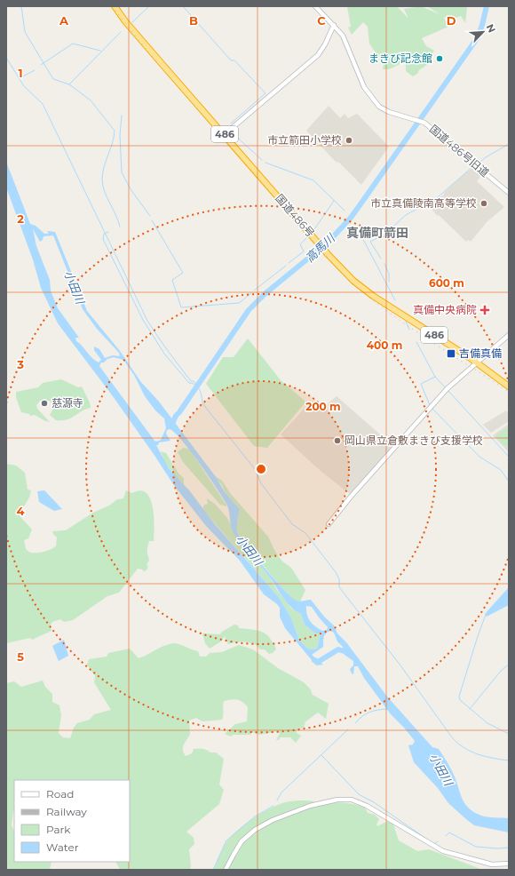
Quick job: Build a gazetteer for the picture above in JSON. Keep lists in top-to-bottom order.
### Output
{
  "streets": {
    "highway": ["486", "国道486号"],
    "street": ["国道486号旧道"]
  },
  "districts": ["真備町箭田"],
  "water": ["高馬川", "小田川"],
  "places": {
    "other": [
      "まきび記念館",
      "市立箭田小学校",
      "市立真備陵南高等学校",
      "慈源寺",
      "岡山県立倉敷まきび支援学校"
    ],
    "health": ["真備中央病院"],
    "transit": ["吉備真備"]
  },
  "legend": [
    "Road",
    "Railway",
    "Park",
    "Water"
  ],
  "north": "top right",
  "grid": {
    "columns": [
      "A",
      "B",
      "C",
      "D"
    ],
    "rows": [
      "1",
      "2",
      "3",
      "4",
      "5"
    ]
  },
  "rings": ["600 m", "400 m", "200 m"]
}
